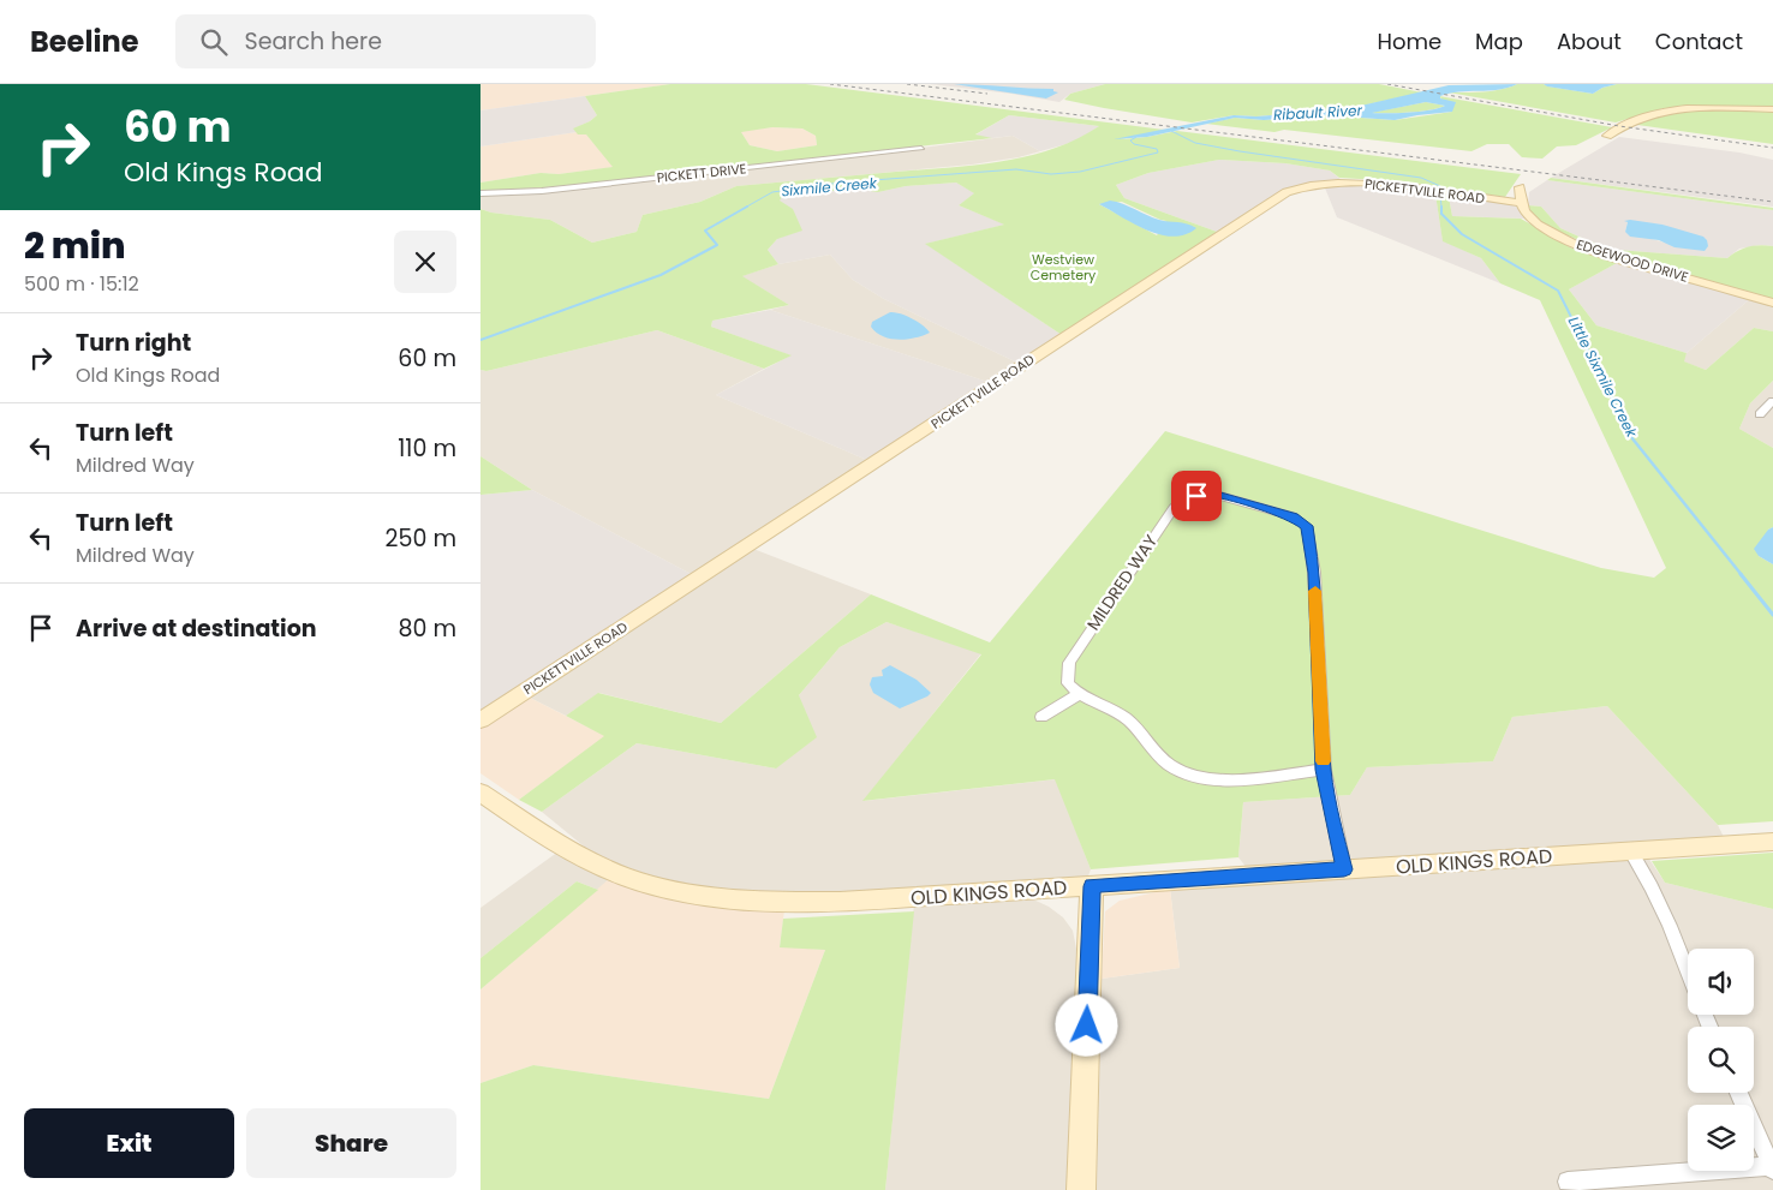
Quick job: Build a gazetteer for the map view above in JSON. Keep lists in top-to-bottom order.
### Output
{
  "streets": {
    "street": [
      "PICKETT DRIVE",
      "PICKETTVILLE ROAD",
      "EDGEWOOD DRIVE",
      "MILDRED WAY",
      "OLD KINGS ROAD"
    ]
  },
  "crossings": [
    ["PICKETTVILLE ROAD", "EDGEWOOD DRIVE"],
    ["MILDRED WAY", "OLD KINGS ROAD"]
  ],
  "water": ["Ribault River", "Sixmile Creek", "Little Sixmile Creek"],
  "parks": ["Westview Cemetery"],
  "page": {
    "header": "Beeline",
    "search": "Search here",
    "nav": [
      "Home",
      "Map",
      "About",
      "Contact"
    ],
    "turn": ["60 m", "Old Kings Road"],
    "heading": ["2 min", "500 m · 15:12"],
    "list": [
      {
        "name": "Turn right",
        "note": "Old Kings Road",
        "value": "60 m"
      },
      {
        "name": "Turn left",
        "note": "Mildred Way",
        "value": "110 m"
      },
      {
        "name": "Turn left",
        "note": "Mildred Way",
        "value": "250 m"
      },
      {
        "name": "Arrive at destination",
        "value": "80 m"
      }
    ],
    "buttons": ["Exit", "Share"]
  }
}
